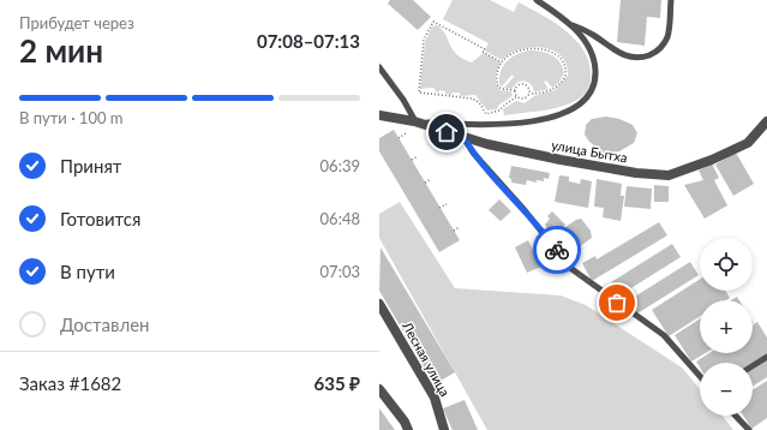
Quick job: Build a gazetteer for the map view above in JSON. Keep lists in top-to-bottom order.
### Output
{
  "streets": {
    "street": ["улица Бытха", "Лесная улица"]
  },
  "page": {
    "heading": ["2 мин", "Прибудет через", "07:08–07:13"],
    "panel": ["Заказ #1682", "635 ₽"],
    "bar": "В пути · 100 m",
    "list": [
      ["Принят", "06:39"],
      ["Готовится", "06:48"],
      ["В пути", "07:03"],
      "Доставлен"
    ],
    "map_buttons": ["+", "−"]
  }
}
